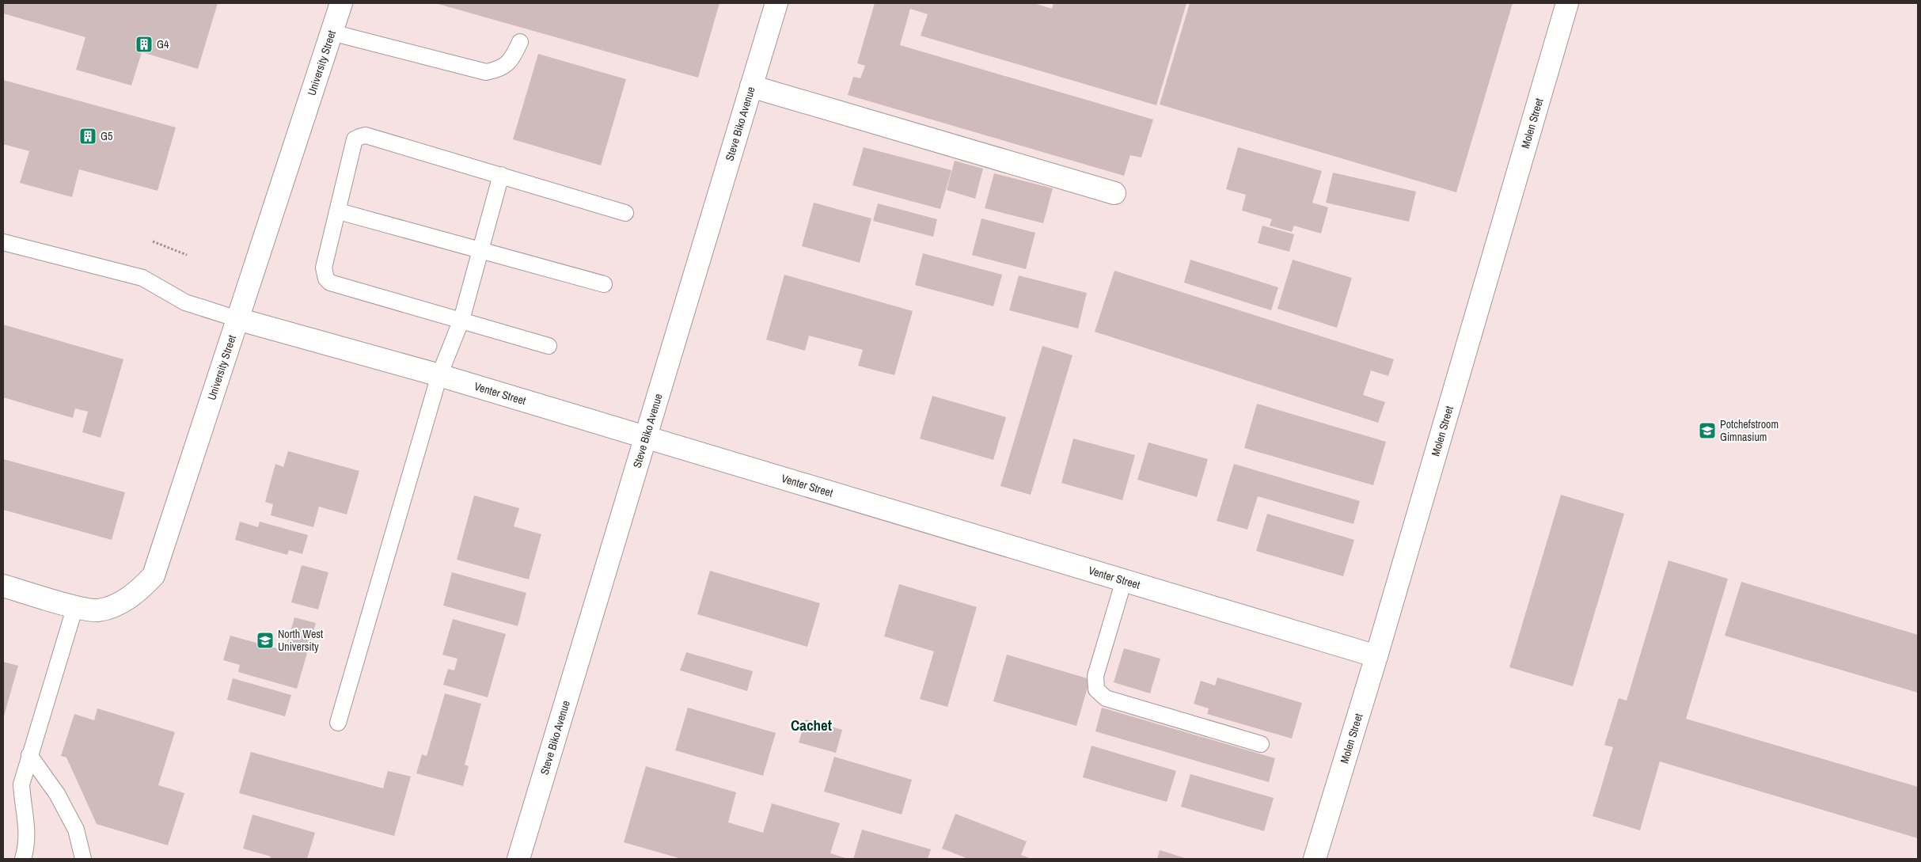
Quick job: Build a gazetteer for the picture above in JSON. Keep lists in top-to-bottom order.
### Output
{
  "streets": {
    "street": [
      "University Street",
      "Molen Street",
      "Steve Biko Avenue",
      "Venter Street"
    ]
  },
  "crossings": [
    ["University Street", "Venter Street"],
    ["Molen Street", "Venter Street"],
    ["Steve Biko Avenue", "Venter Street"]
  ],
  "districts": ["Cachet"],
  "places": {
    "building": ["G4", "G5"],
    "school or university": ["Potchefstroom Gimnasium", "North West University"]
  }
}
